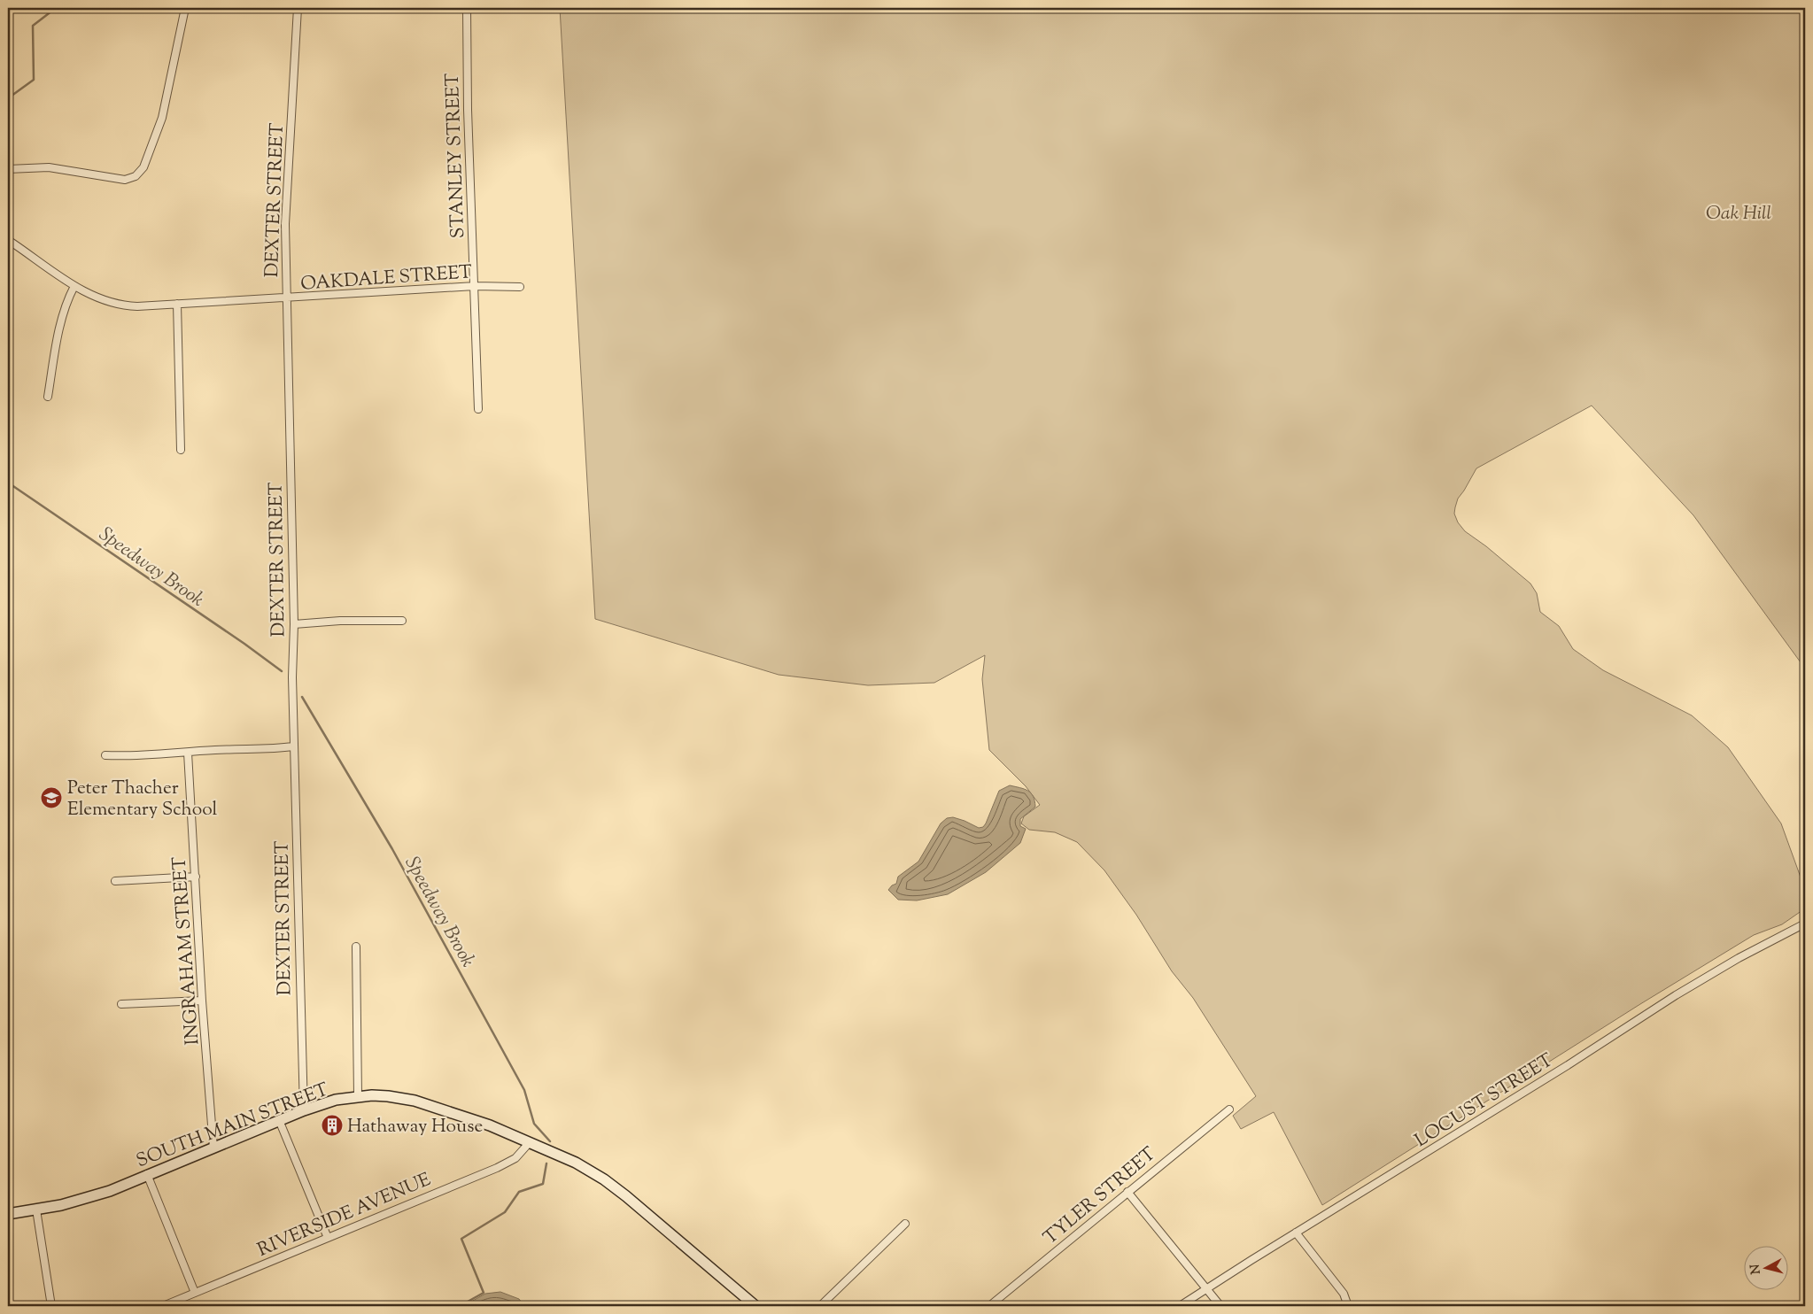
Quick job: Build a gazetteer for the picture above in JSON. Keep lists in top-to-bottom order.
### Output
{
  "streets": {
    "main road": ["SOUTH MAIN STREET"],
    "street": [
      "STANLEY STREET",
      "DEXTER STREET",
      "OAKDALE STREET",
      "INGRAHAM STREET",
      "LOCUST STREET",
      "TYLER STREET",
      "RIVERSIDE AVENUE"
    ]
  },
  "crossings": [
    ["STANLEY STREET", "OAKDALE STREET"],
    ["DEXTER STREET", "OAKDALE STREET"],
    ["DEXTER STREET", "SOUTH MAIN STREET"],
    ["INGRAHAM STREET", "SOUTH MAIN STREET"],
    ["SOUTH MAIN STREET", "RIVERSIDE AVENUE"]
  ],
  "water": ["Speedway Brook"],
  "parks": ["Oak Hill"],
  "places": {
    "school or university": ["Peter Thacher Elementary School"],
    "building": ["Hathaway House"]
  },
  "north": "left"
}
